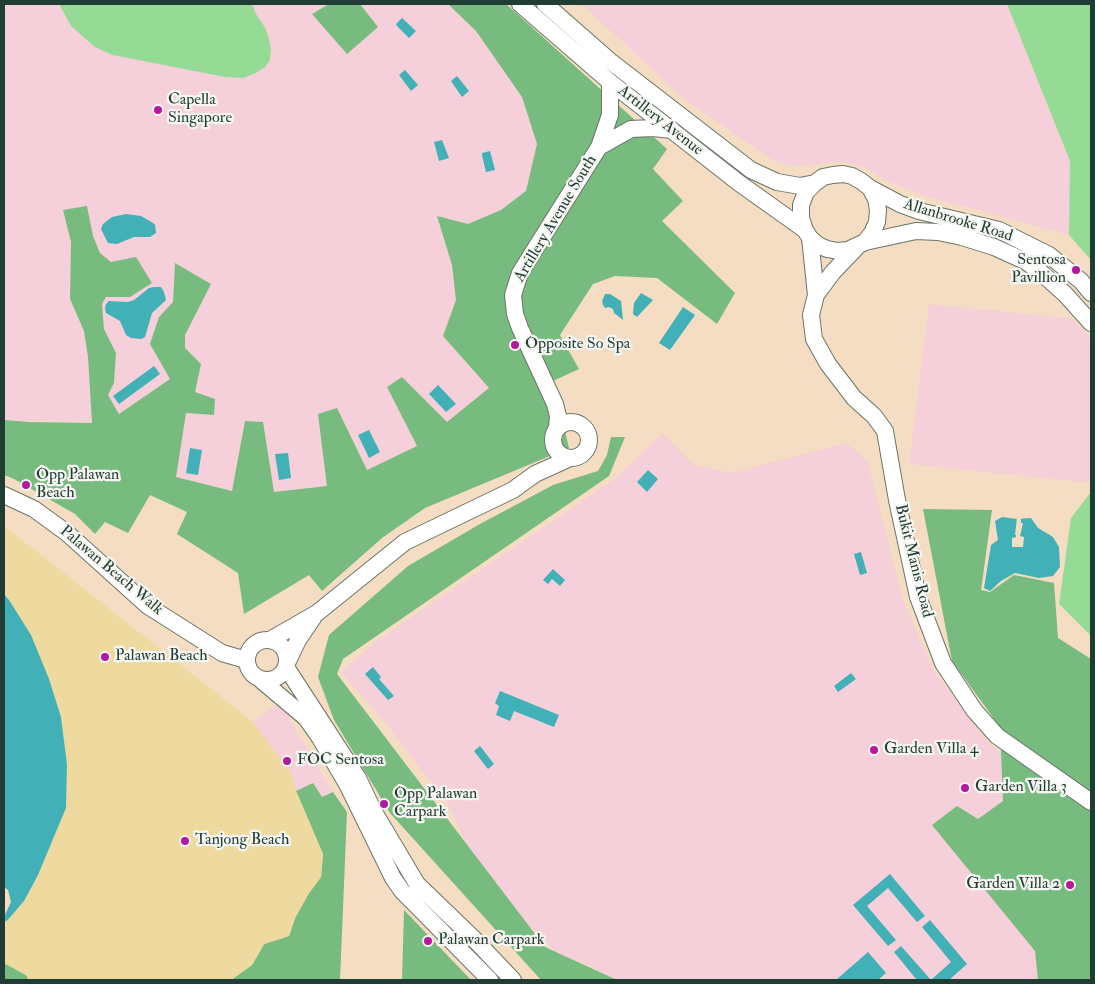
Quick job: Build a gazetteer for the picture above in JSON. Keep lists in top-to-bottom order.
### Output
{
  "streets": {
    "street": [
      "Artillery Avenue",
      "Artillery Avenue South",
      "Allanbrooke Road",
      "Bukit Manis Road",
      "Palawan Beach Walk"
    ]
  },
  "crossings": [
    ["Artillery Avenue", "Artillery Avenue South"],
    ["Artillery Avenue", "Allanbrooke Road"]
  ],
  "places": [
    "Capella Singapore",
    "Sentosa Pavillion",
    "Opposite So Spa",
    "Opp Palawan Beach",
    "Palawan Beach",
    "Garden Villa 4",
    "FOC Sentosa",
    "Garden Villa 3",
    "Opp Palawan Carpark",
    "Tanjong Beach",
    "Garden Villa 2",
    "Palawan Carpark"
  ]
}
